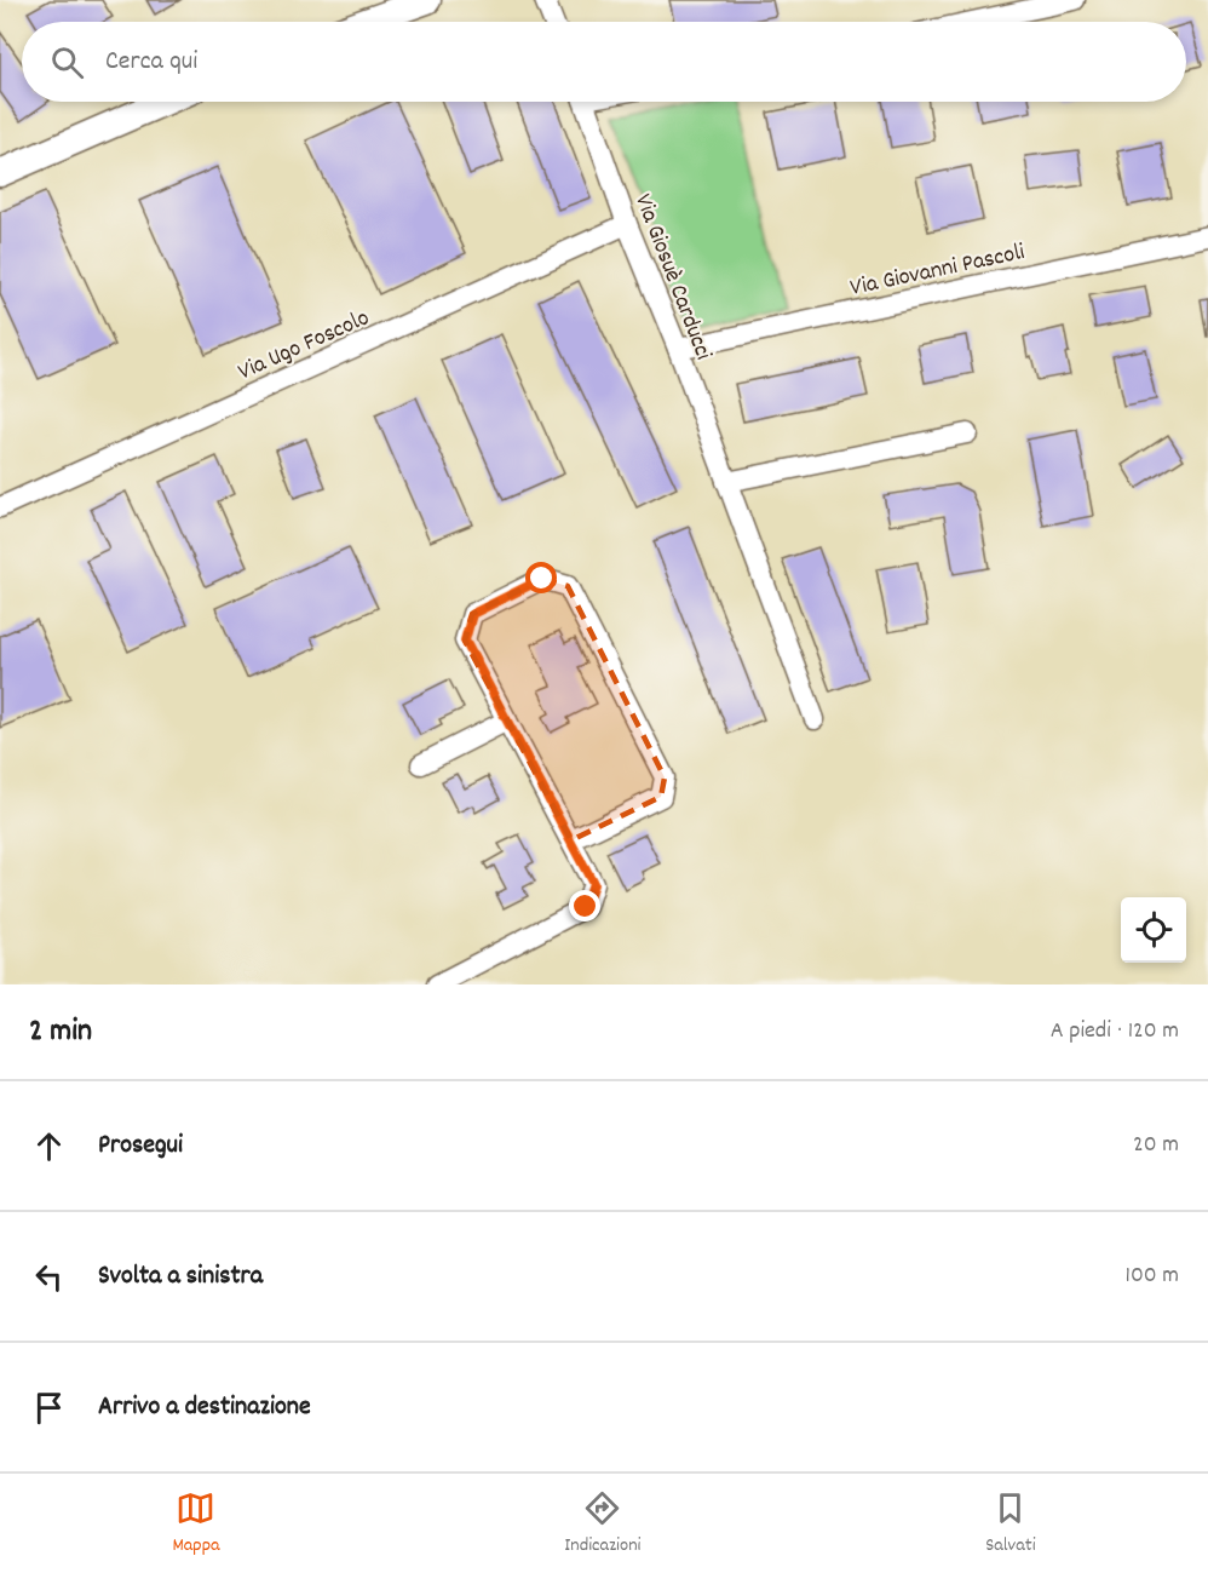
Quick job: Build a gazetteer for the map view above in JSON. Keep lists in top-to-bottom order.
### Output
{
  "streets": {
    "street": ["Via Giovanni Pascoli", "Via Giosuè Carducci", "Via Ugo Foscolo"]
  },
  "crossings": [
    ["Via Giovanni Pascoli", "Via Giosuè Carducci"],
    ["Via Giosuè Carducci", "Via Ugo Foscolo"]
  ],
  "page": {
    "search": "Cerca qui",
    "heading": ["2 min", "A piedi · 120 m"],
    "list": [
      ["Prosegui", "20 m"],
      ["Svolta a sinistra", "100 m"],
      "Arrivo a destinazione"
    ],
    "nav": ["Mappa", "Indicazioni", "Salvati"]
  }
}
